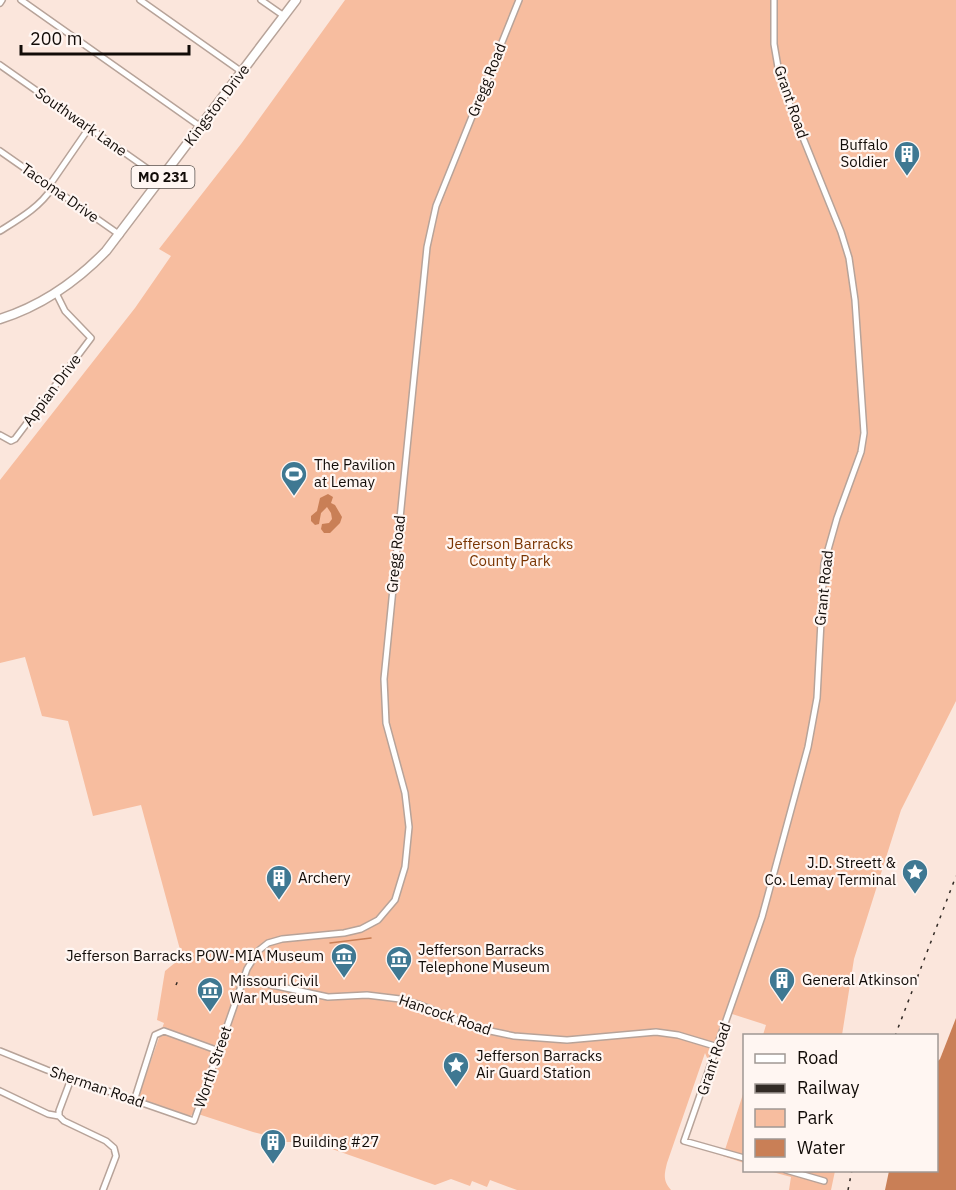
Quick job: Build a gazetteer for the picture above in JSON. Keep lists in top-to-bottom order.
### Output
{
  "streets": {
    "main road": ["Kingston Drive", "MO 231"],
    "street": [
      "Gregg Road",
      "Grant Road",
      "Southwark Lane",
      "Tacoma Drive",
      "Appian Drive",
      "Hancock Road",
      "Worth Street",
      "Sherman Road"
    ]
  },
  "crossings": [
    ["Gregg Road", "Hancock Road"],
    ["Gregg Road", "Worth Street"],
    ["Grant Road", "Hancock Road"],
    ["Kingston Drive", "Southwark Lane"],
    ["Kingston Drive", "Tacoma Drive"],
    ["Kingston Drive", "Appian Drive"],
    ["Hancock Road", "Worth Street"],
    ["Worth Street", "Sherman Road"]
  ],
  "parks": ["Jefferson Barracks County Park"],
  "places": {
    "building": [
      "Buffalo Soldier",
      "Archery",
      "General Atkinson",
      "Building #27"
    ],
    "sports": ["The Pavilion at Lemay"],
    "place": ["J.D. Streett & Co. Lemay Terminal", "Jefferson Barracks Air Guard Station"],
    "museum": ["Jefferson Barracks POW-MIA Museum", "Jefferson Barracks Telephone Museum", "Missouri Civil War Museum"]
  },
  "legend": [
    "Road",
    "Railway",
    "Park",
    "Water"
  ],
  "scale_bar": "200 m"
}
